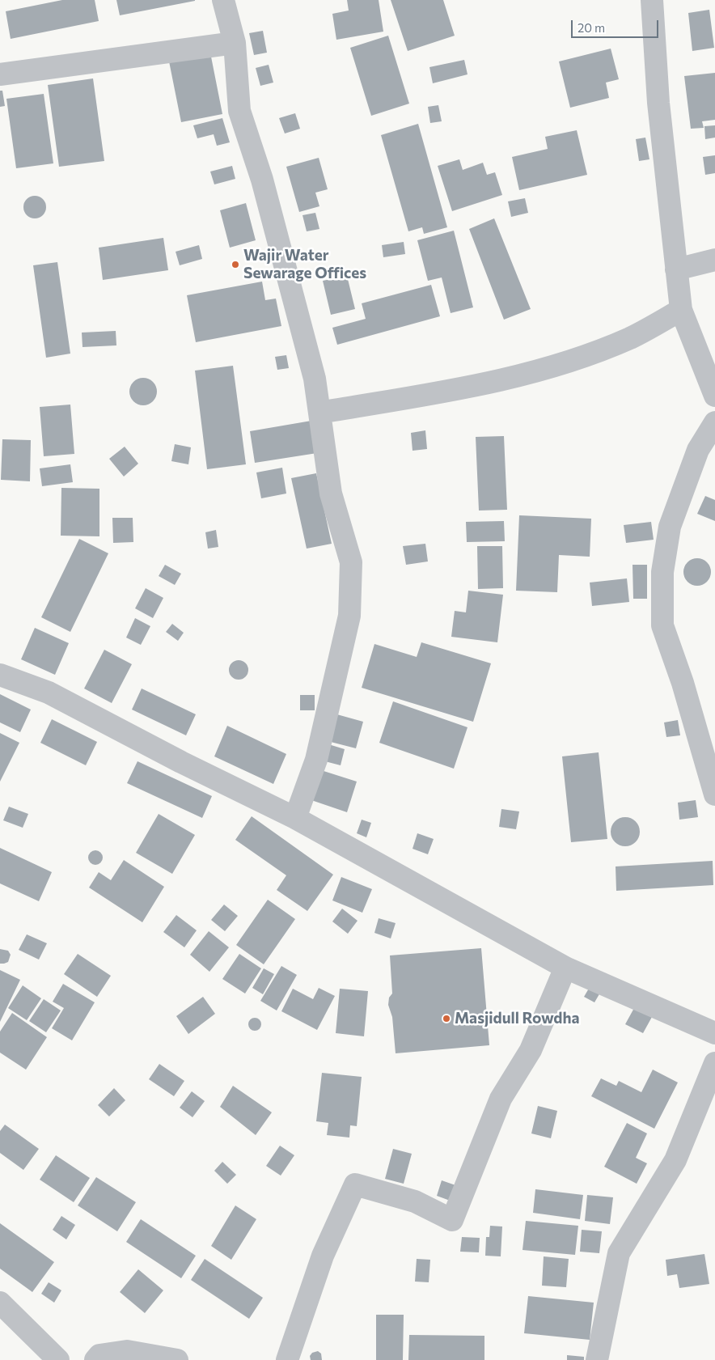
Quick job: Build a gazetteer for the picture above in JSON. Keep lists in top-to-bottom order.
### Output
{
  "places": ["Wajir Water Sewarage Offices", "Masjidull Rowdha"],
  "scale_bar": "20 m"
}
